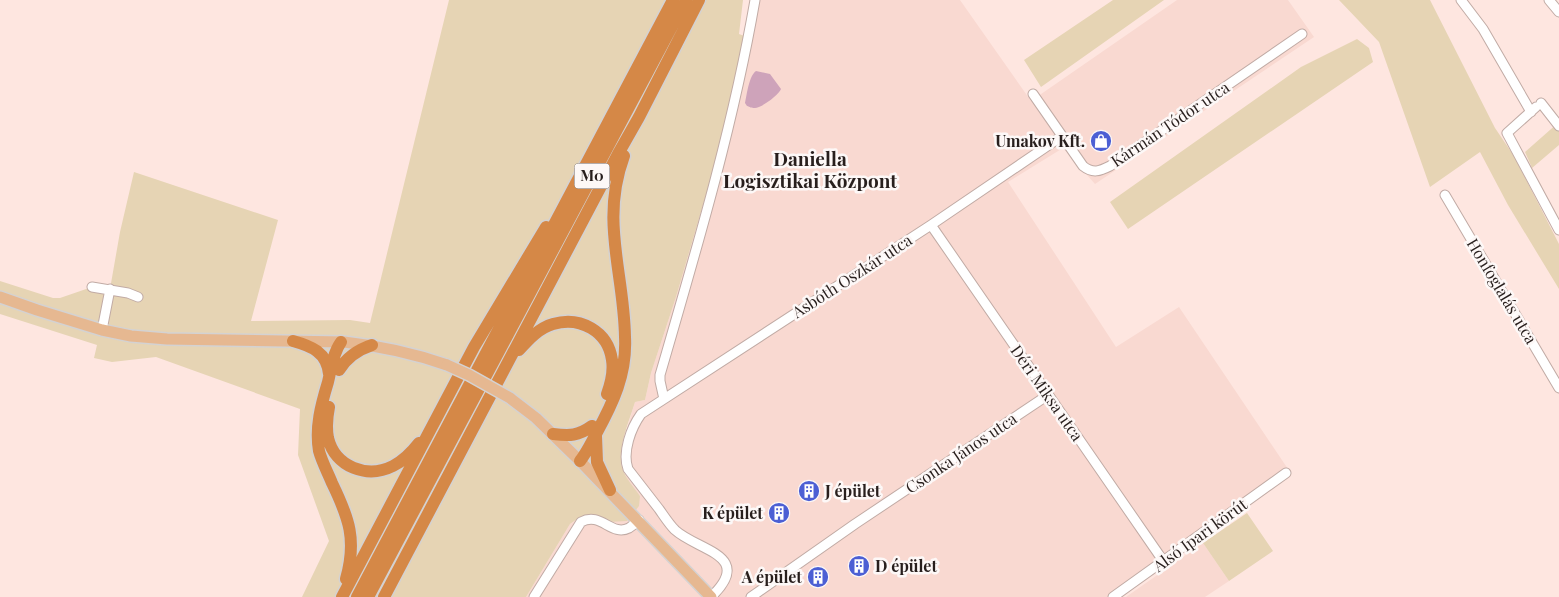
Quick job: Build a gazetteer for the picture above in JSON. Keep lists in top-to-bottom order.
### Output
{
  "streets": {
    "highway": ["M0"],
    "street": [
      "Kármán Tódor utca",
      "Asbóth Oszkár utca",
      "Honfoglalás utca",
      "Déri Miksa utca",
      "Csonka János utca",
      "Alsó Ipari körút"
    ]
  },
  "crossings": [
    ["Kármán Tódor utca", "Asbóth Oszkár utca"],
    ["Asbóth Oszkár utca", "Déri Miksa utca"],
    ["Déri Miksa utca", "Csonka János utca"],
    ["Déri Miksa utca", "Alsó Ipari körút"]
  ],
  "districts": ["Daniella Logisztikai Központ"],
  "places": {
    "shop": ["Umakov Kft."],
    "building": [
      "J épület",
      "K épület",
      "D épület",
      "A épület"
    ]
  }
}
